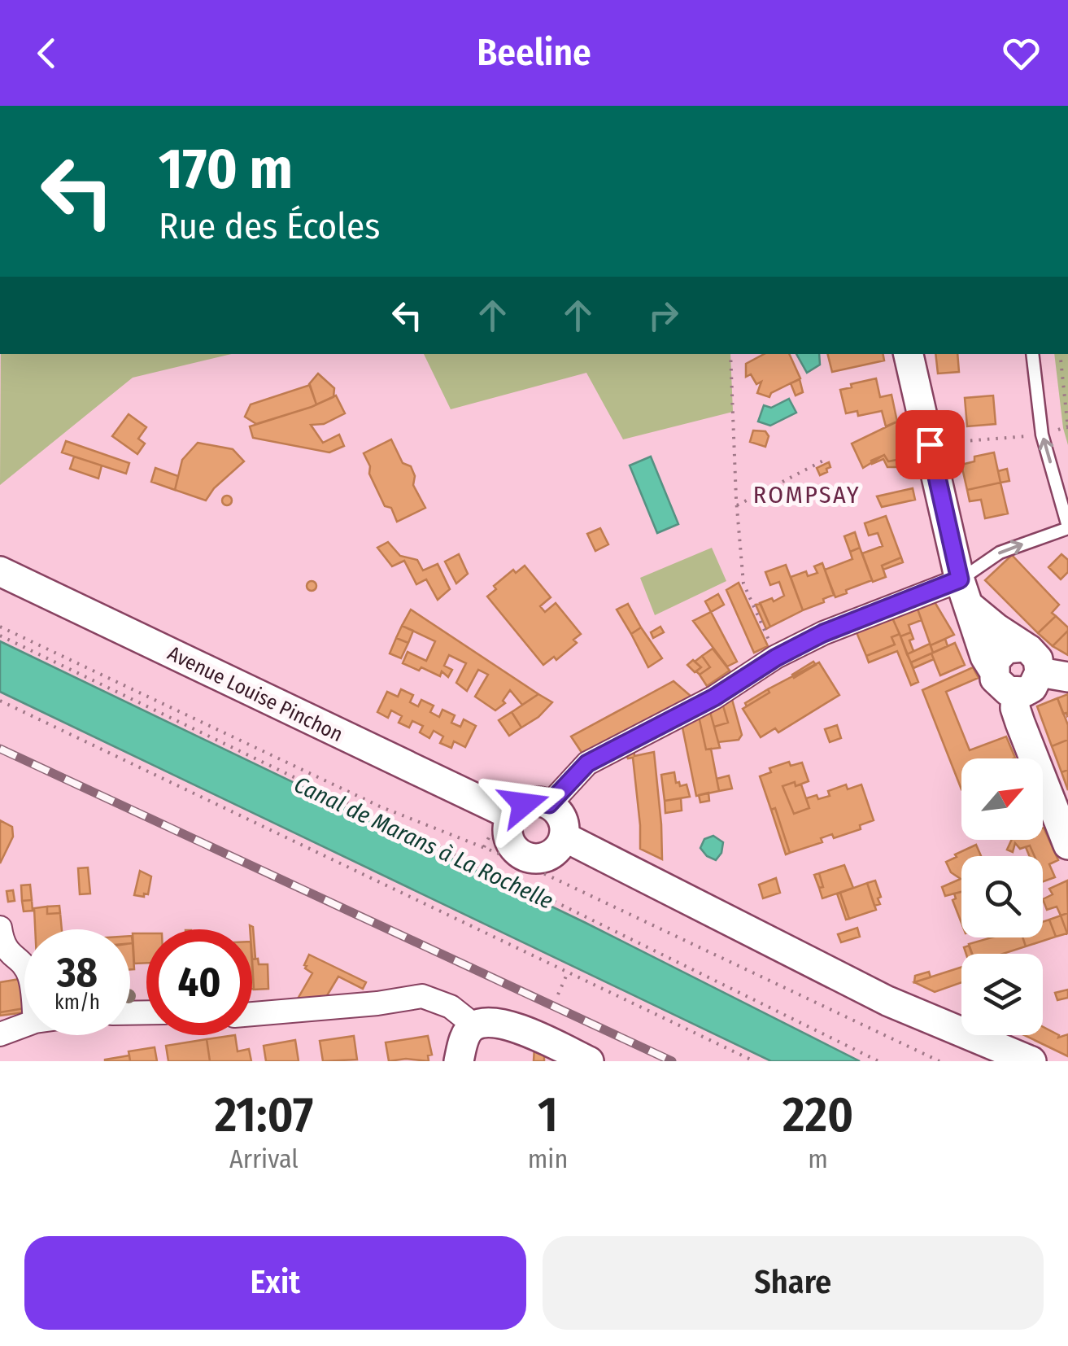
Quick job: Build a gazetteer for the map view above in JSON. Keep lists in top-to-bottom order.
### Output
{
  "streets": {
    "street": ["Avenue Louise Pinchon"]
  },
  "districts": ["ROMPSAY"],
  "water": ["Canal de Marans à La Rochelle"],
  "north": "top right",
  "page": {
    "header": "Beeline",
    "turn": ["170 m", "Rue des Écoles"],
    "speed": "38 km/h",
    "limit": "40",
    "eta": [
      "21:07",
      "Arrival",
      "1",
      "min",
      "220",
      "m"
    ],
    "buttons": ["Exit", "Share"]
  }
}
